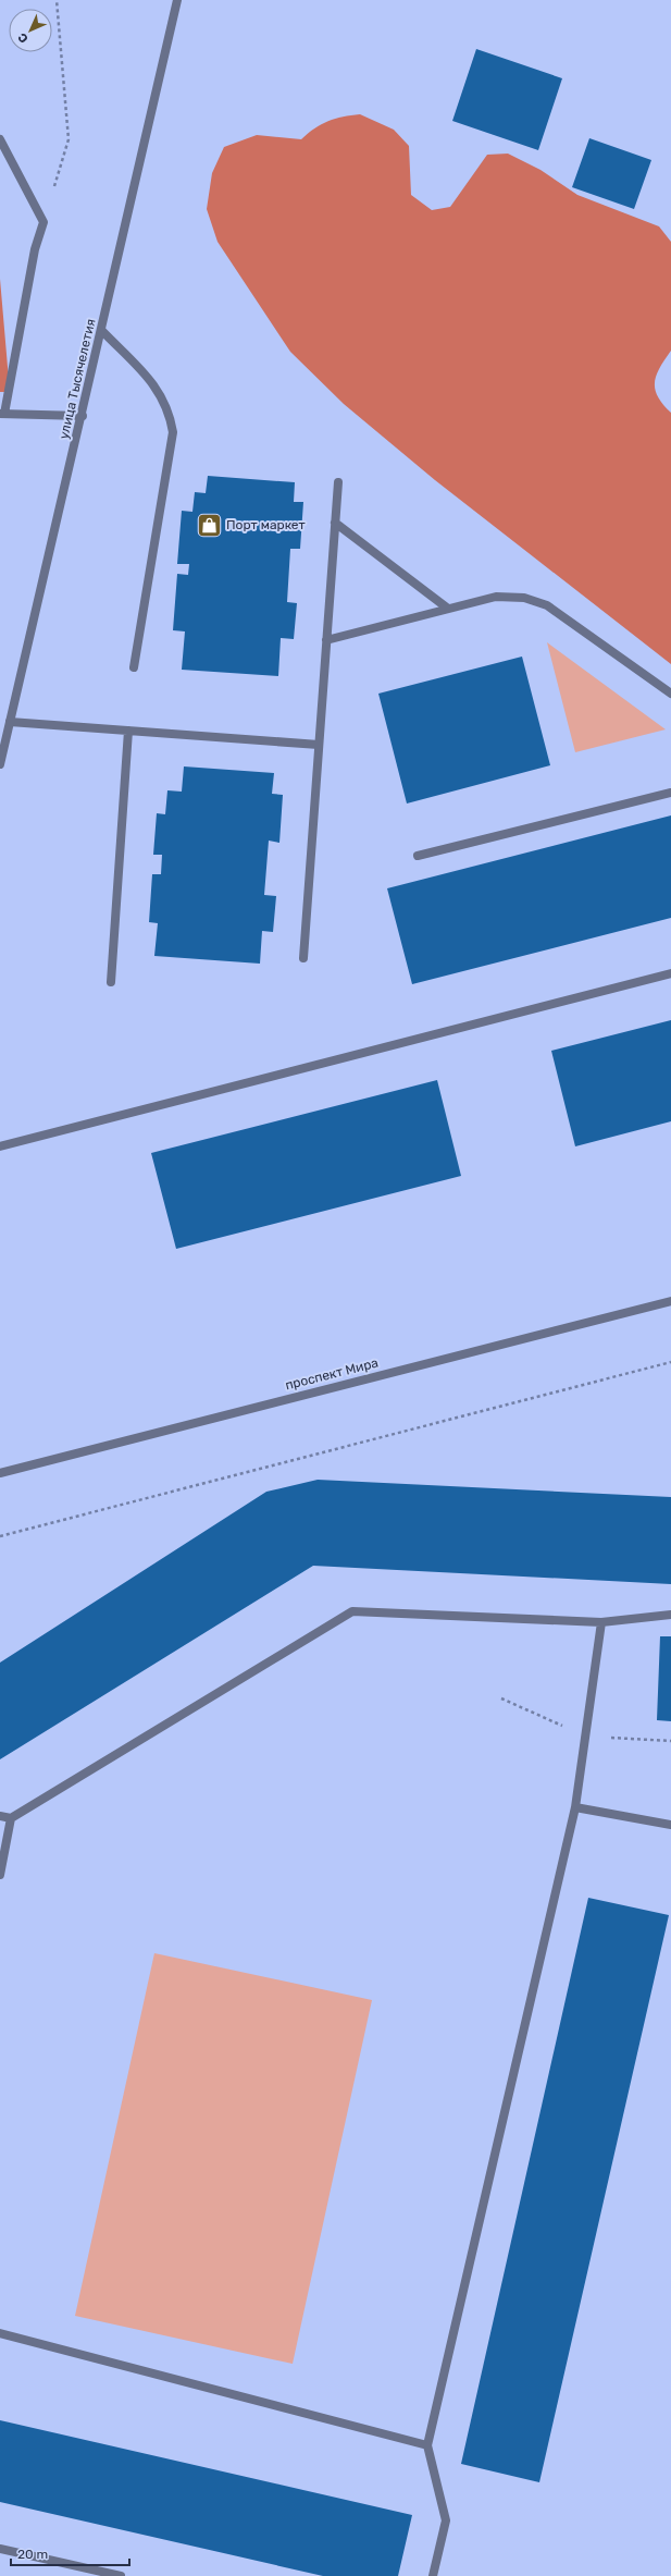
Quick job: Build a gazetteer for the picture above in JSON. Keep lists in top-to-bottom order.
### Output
{
  "streets": {
    "street": ["улица Тысячелетия", "проспект Мира"]
  },
  "places": {
    "shop": ["Порт маркет"]
  },
  "scale_bar": "20 m",
  "north": "bottom left"
}
